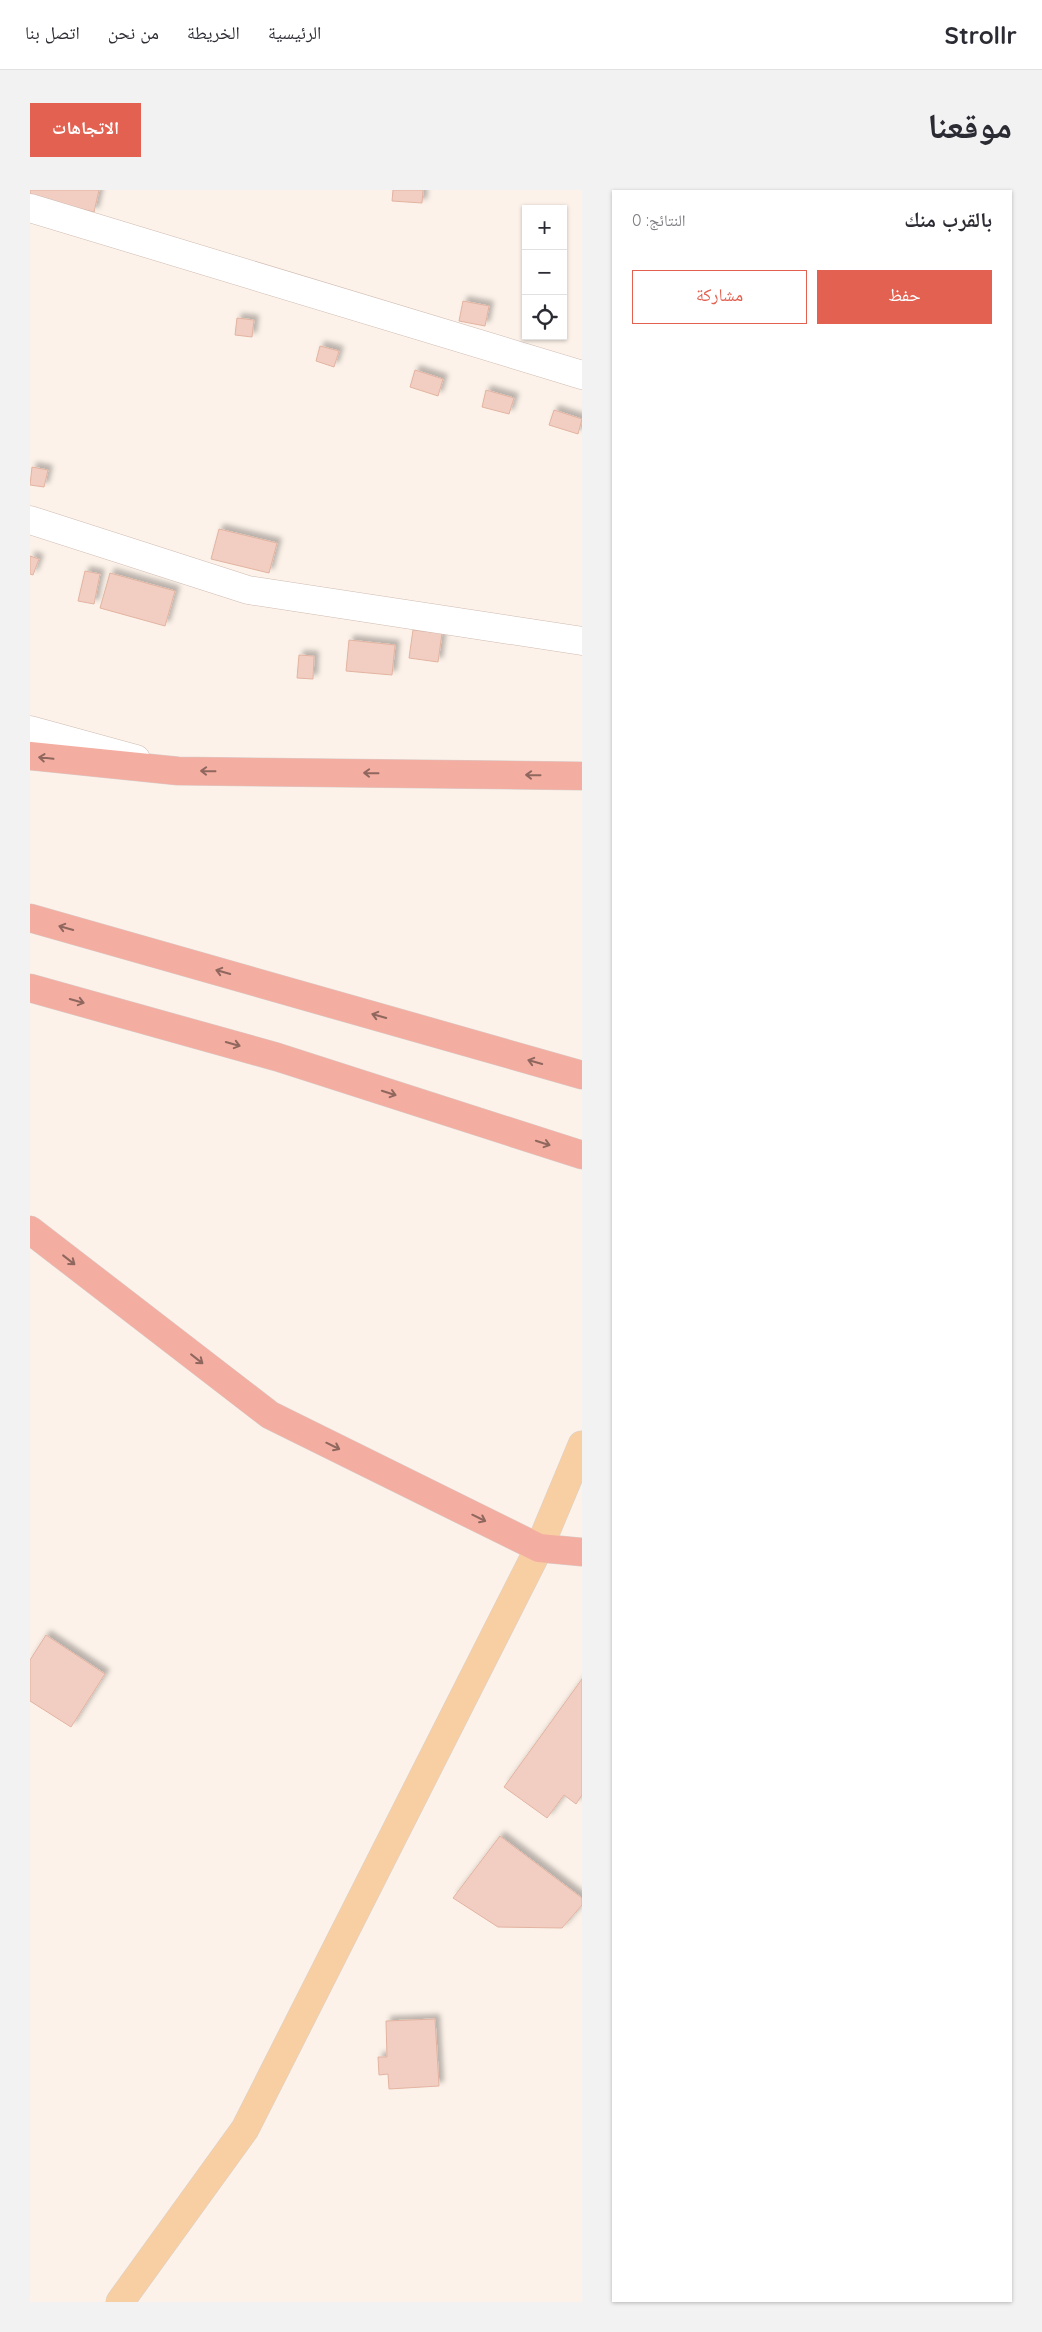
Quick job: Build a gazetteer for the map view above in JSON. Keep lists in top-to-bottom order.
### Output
{
  "page": {
    "header": "Strollr",
    "nav": [
      "الرئيسية",
      "الخريطة",
      "من نحن",
      "اتصل بنا"
    ],
    "title": "موقعنا",
    "buttons": [
      "الاتجاهات",
      ["حفظ", "مشاركة"]
    ],
    "heading": ["بالقرب منك", "النتائج: 0"],
    "map_buttons": ["+", "−"]
  }
}
